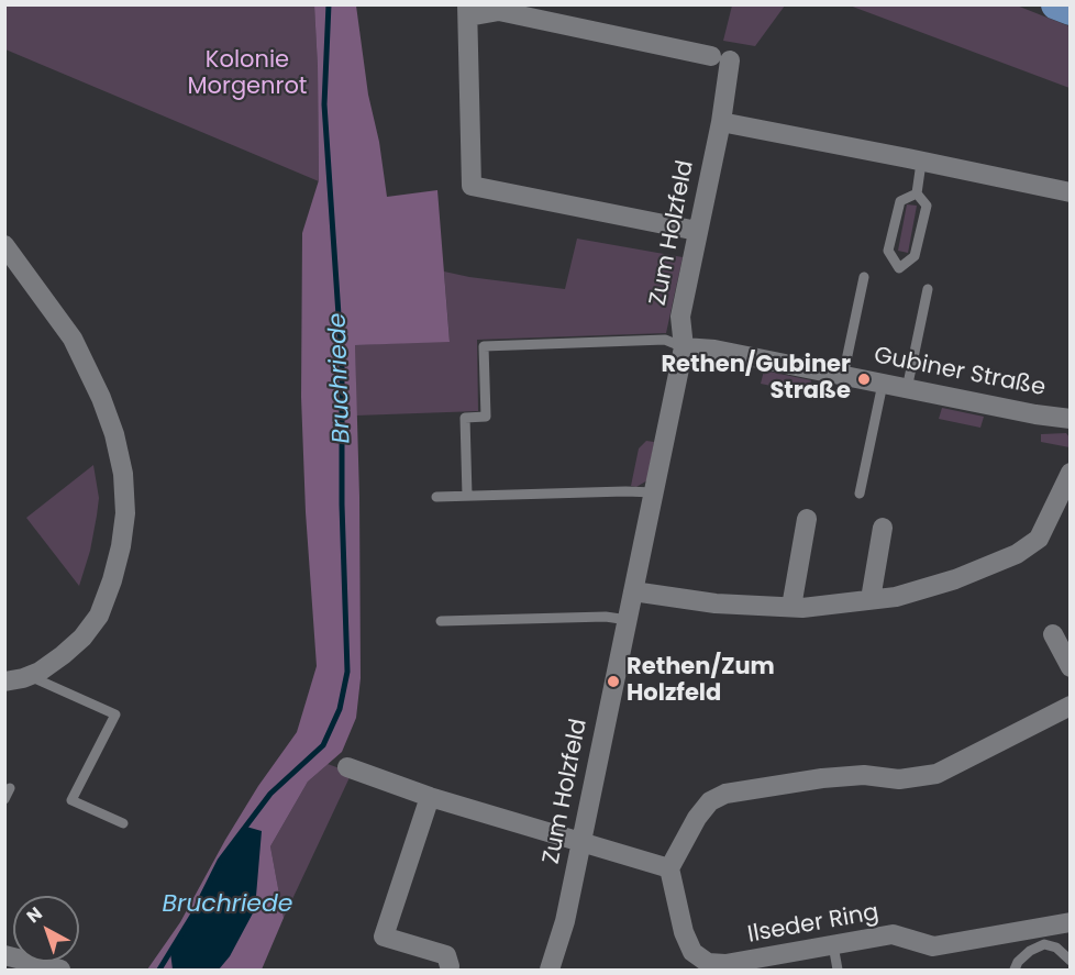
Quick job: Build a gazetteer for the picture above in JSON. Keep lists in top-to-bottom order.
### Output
{
  "streets": {
    "street": ["Zum Holzfeld", "Gubiner Straße", "Ilseder Ring"]
  },
  "crossings": [
    ["Zum Holzfeld", "Gubiner Straße"]
  ],
  "water": ["Bruchriede"],
  "parks": ["Kolonie Morgenrot"],
  "places": ["Rethen/Gubiner Straße", "Rethen/Zum Holzfeld"],
  "north": "top left"
}
